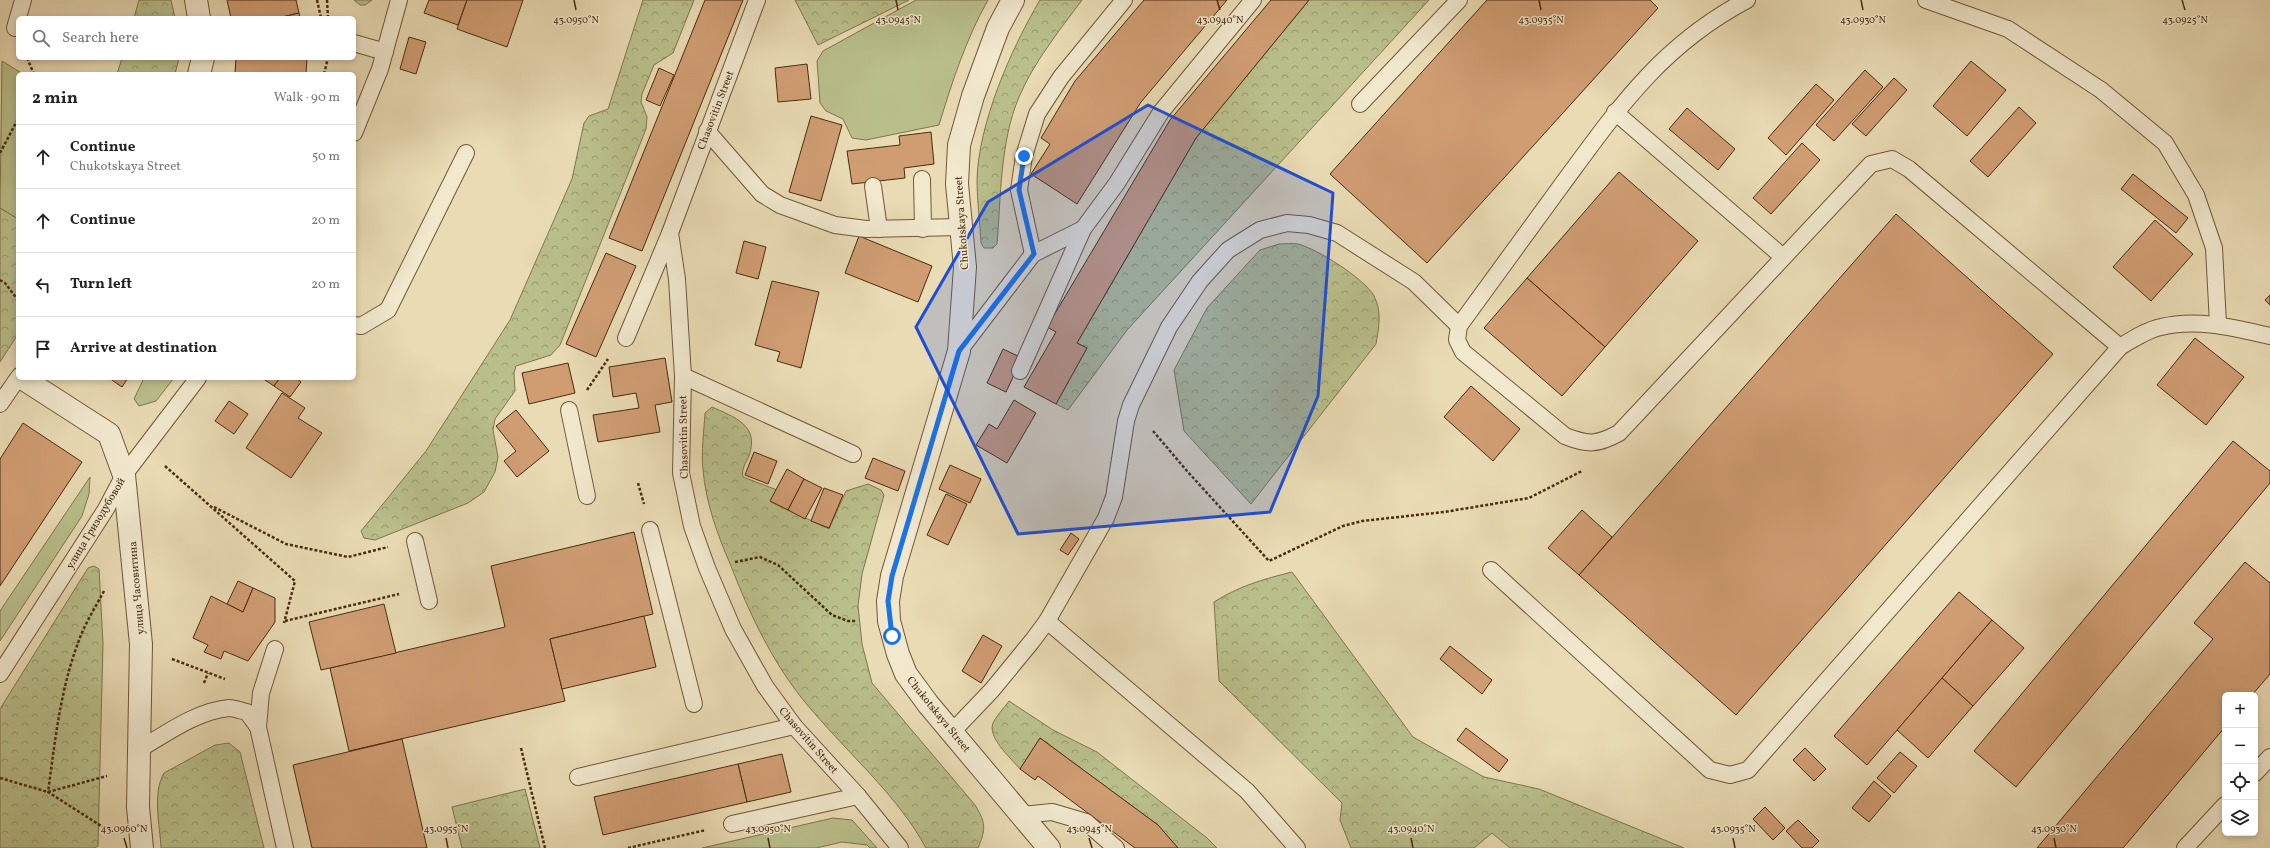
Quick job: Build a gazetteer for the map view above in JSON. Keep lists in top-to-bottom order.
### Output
{
  "streets": {
    "street": ["Chukotskaya Street", "улица Часовитина"],
    "lane": ["Chasovitin Street", "улица Гризодубовой"]
  },
  "crossings": [
    ["улица Гризодубовой", "улица Часовитина"]
  ],
  "page": {
    "search": "Search here",
    "heading": ["2 min", "Walk · 90 m"],
    "list": [
      ["Continue", "Chukotskaya Street", "50 m"],
      ["Continue", "20 m"],
      ["Turn left", "20 m"],
      "Arrive at destination"
    ],
    "map_buttons": ["+", "−"]
  },
  "coordinates": [
    "43.0950°N",
    "43.0945°N",
    "43.0940°N",
    "43.0935°N",
    "43.0930°N",
    "43.0925°N",
    "43.0960°N",
    "43.0955°N"
  ]
}
